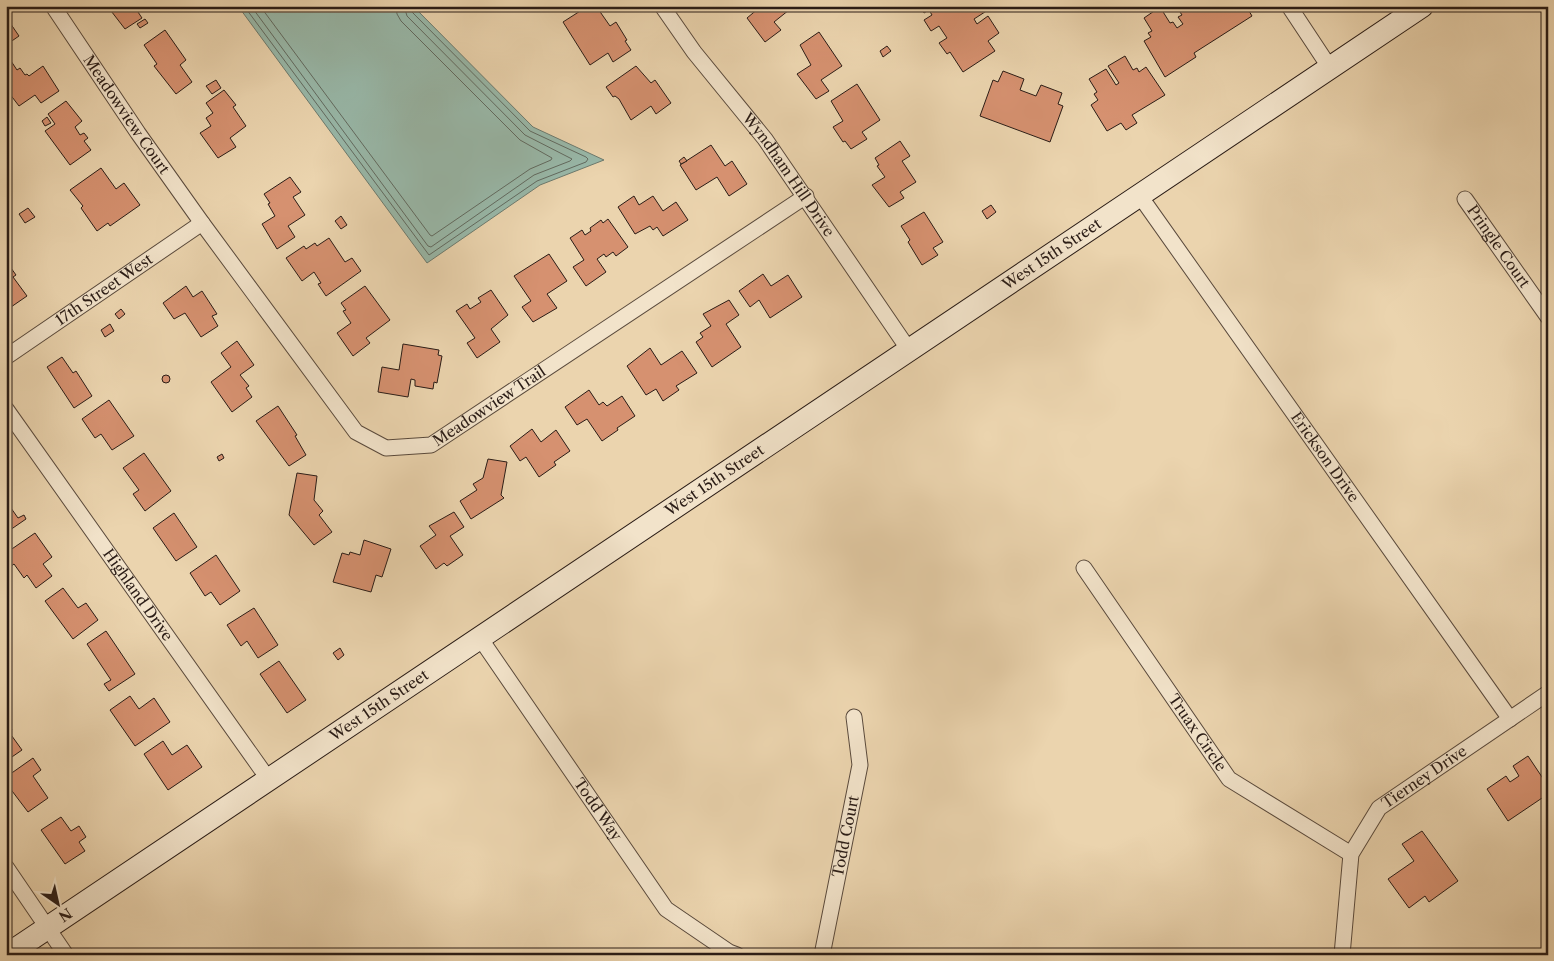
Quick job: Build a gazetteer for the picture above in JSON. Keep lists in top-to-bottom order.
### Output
{
  "streets": {
    "street": [
      "Meadowview Court",
      "Wyndham Hill Drive",
      "Pringle Court",
      "West 15th Street",
      "17th Street West",
      "Meadowview Trail",
      "Erickson Drive",
      "Highland Drive",
      "Truax Circle",
      "Tierney Drive",
      "Todd Way",
      "Todd Court"
    ]
  },
  "crossings": [
    ["Meadowview Court", "17th Street West"],
    ["Meadowview Court", "Meadowview Trail"],
    ["Wyndham Hill Drive", "West 15th Street"],
    ["Wyndham Hill Drive", "Meadowview Trail"],
    ["West 15th Street", "Erickson Drive"],
    ["West 15th Street", "Highland Drive"],
    ["West 15th Street", "Todd Way"],
    ["17th Street West", "Meadowview Trail"],
    ["Erickson Drive", "Tierney Drive"],
    ["Truax Circle", "Tierney Drive"]
  ],
  "north": "bottom right"
}
